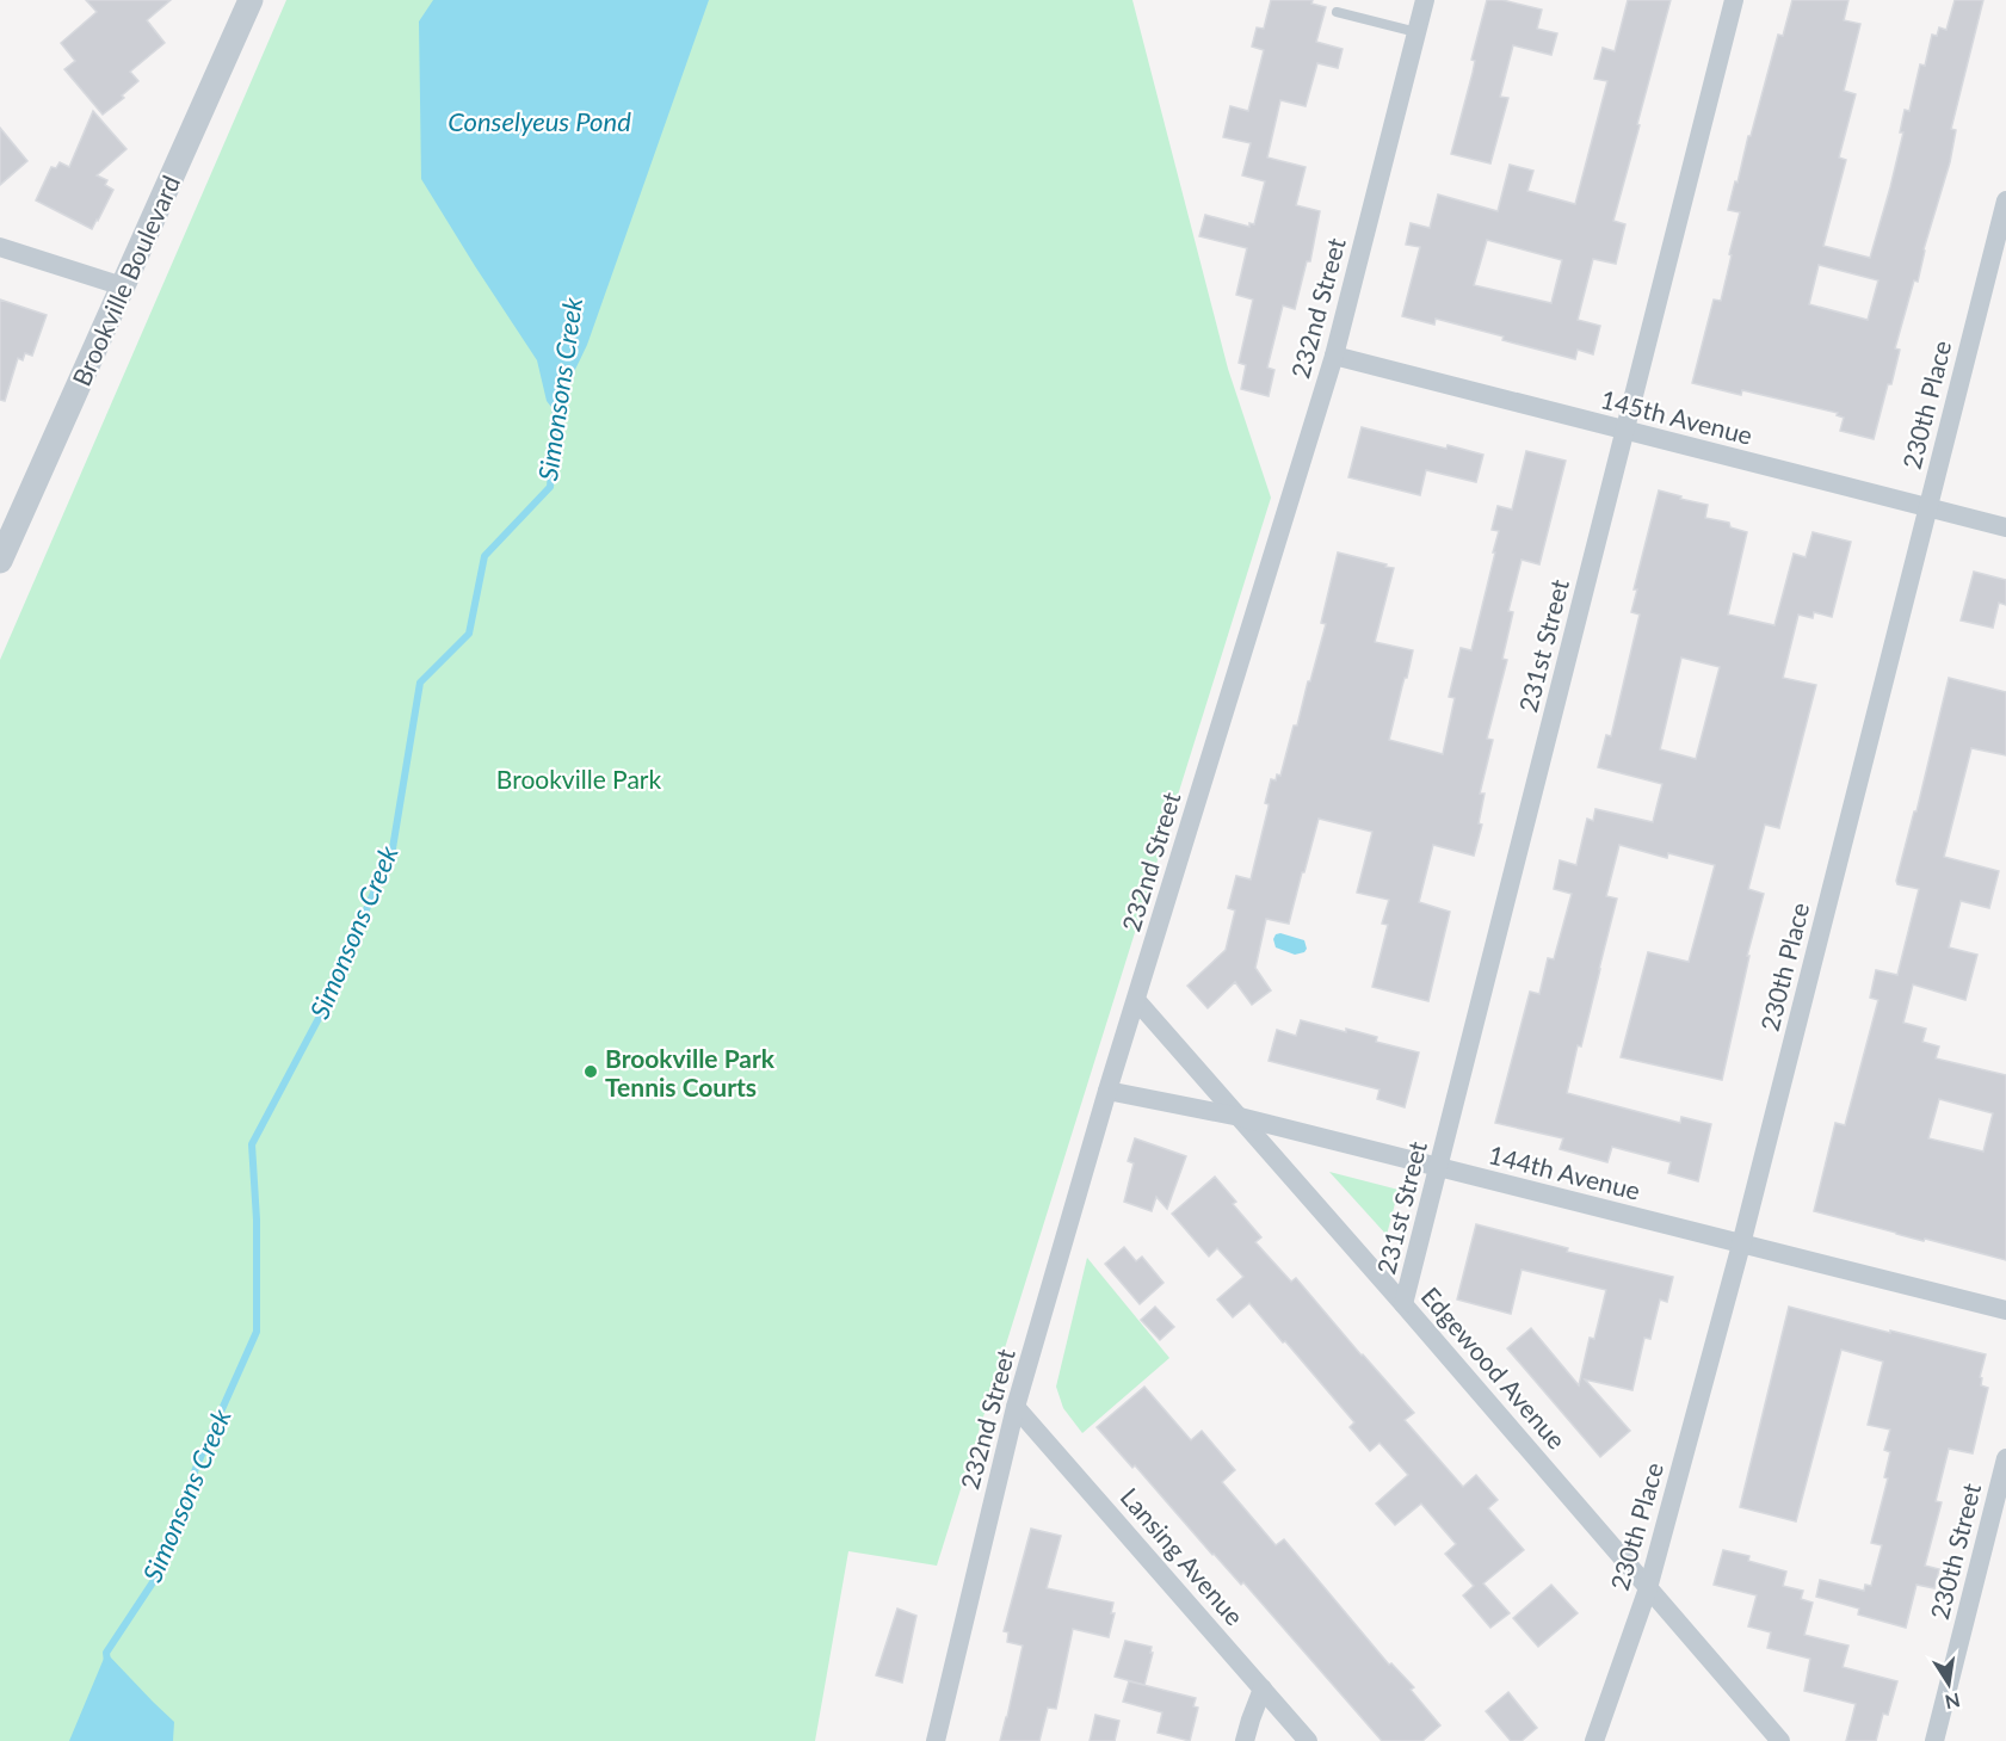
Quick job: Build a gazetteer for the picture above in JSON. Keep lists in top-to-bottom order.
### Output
{
  "streets": {
    "street": [
      "Brookville Boulevard",
      "232nd Street",
      "230th Place",
      "145th Avenue",
      "231st Street",
      "144th Avenue",
      "Edgewood Avenue",
      "230th Street",
      "Lansing Avenue"
    ]
  },
  "crossings": [
    ["232nd Street", "145th Avenue"],
    ["232nd Street", "144th Avenue"],
    ["232nd Street", "Edgewood Avenue"],
    ["232nd Street", "Lansing Avenue"],
    ["230th Place", "145th Avenue"],
    ["230th Place", "144th Avenue"],
    ["230th Place", "Edgewood Avenue"],
    ["145th Avenue", "231st Street"],
    ["231st Street", "144th Avenue"],
    ["231st Street", "Edgewood Avenue"],
    ["144th Avenue", "Edgewood Avenue"]
  ],
  "water": ["Conselyeus Pond", "Simonsons Creek"],
  "parks": ["Brookville Park"],
  "places": ["Brookville Park Tennis Courts"],
  "north": "bottom"
}
